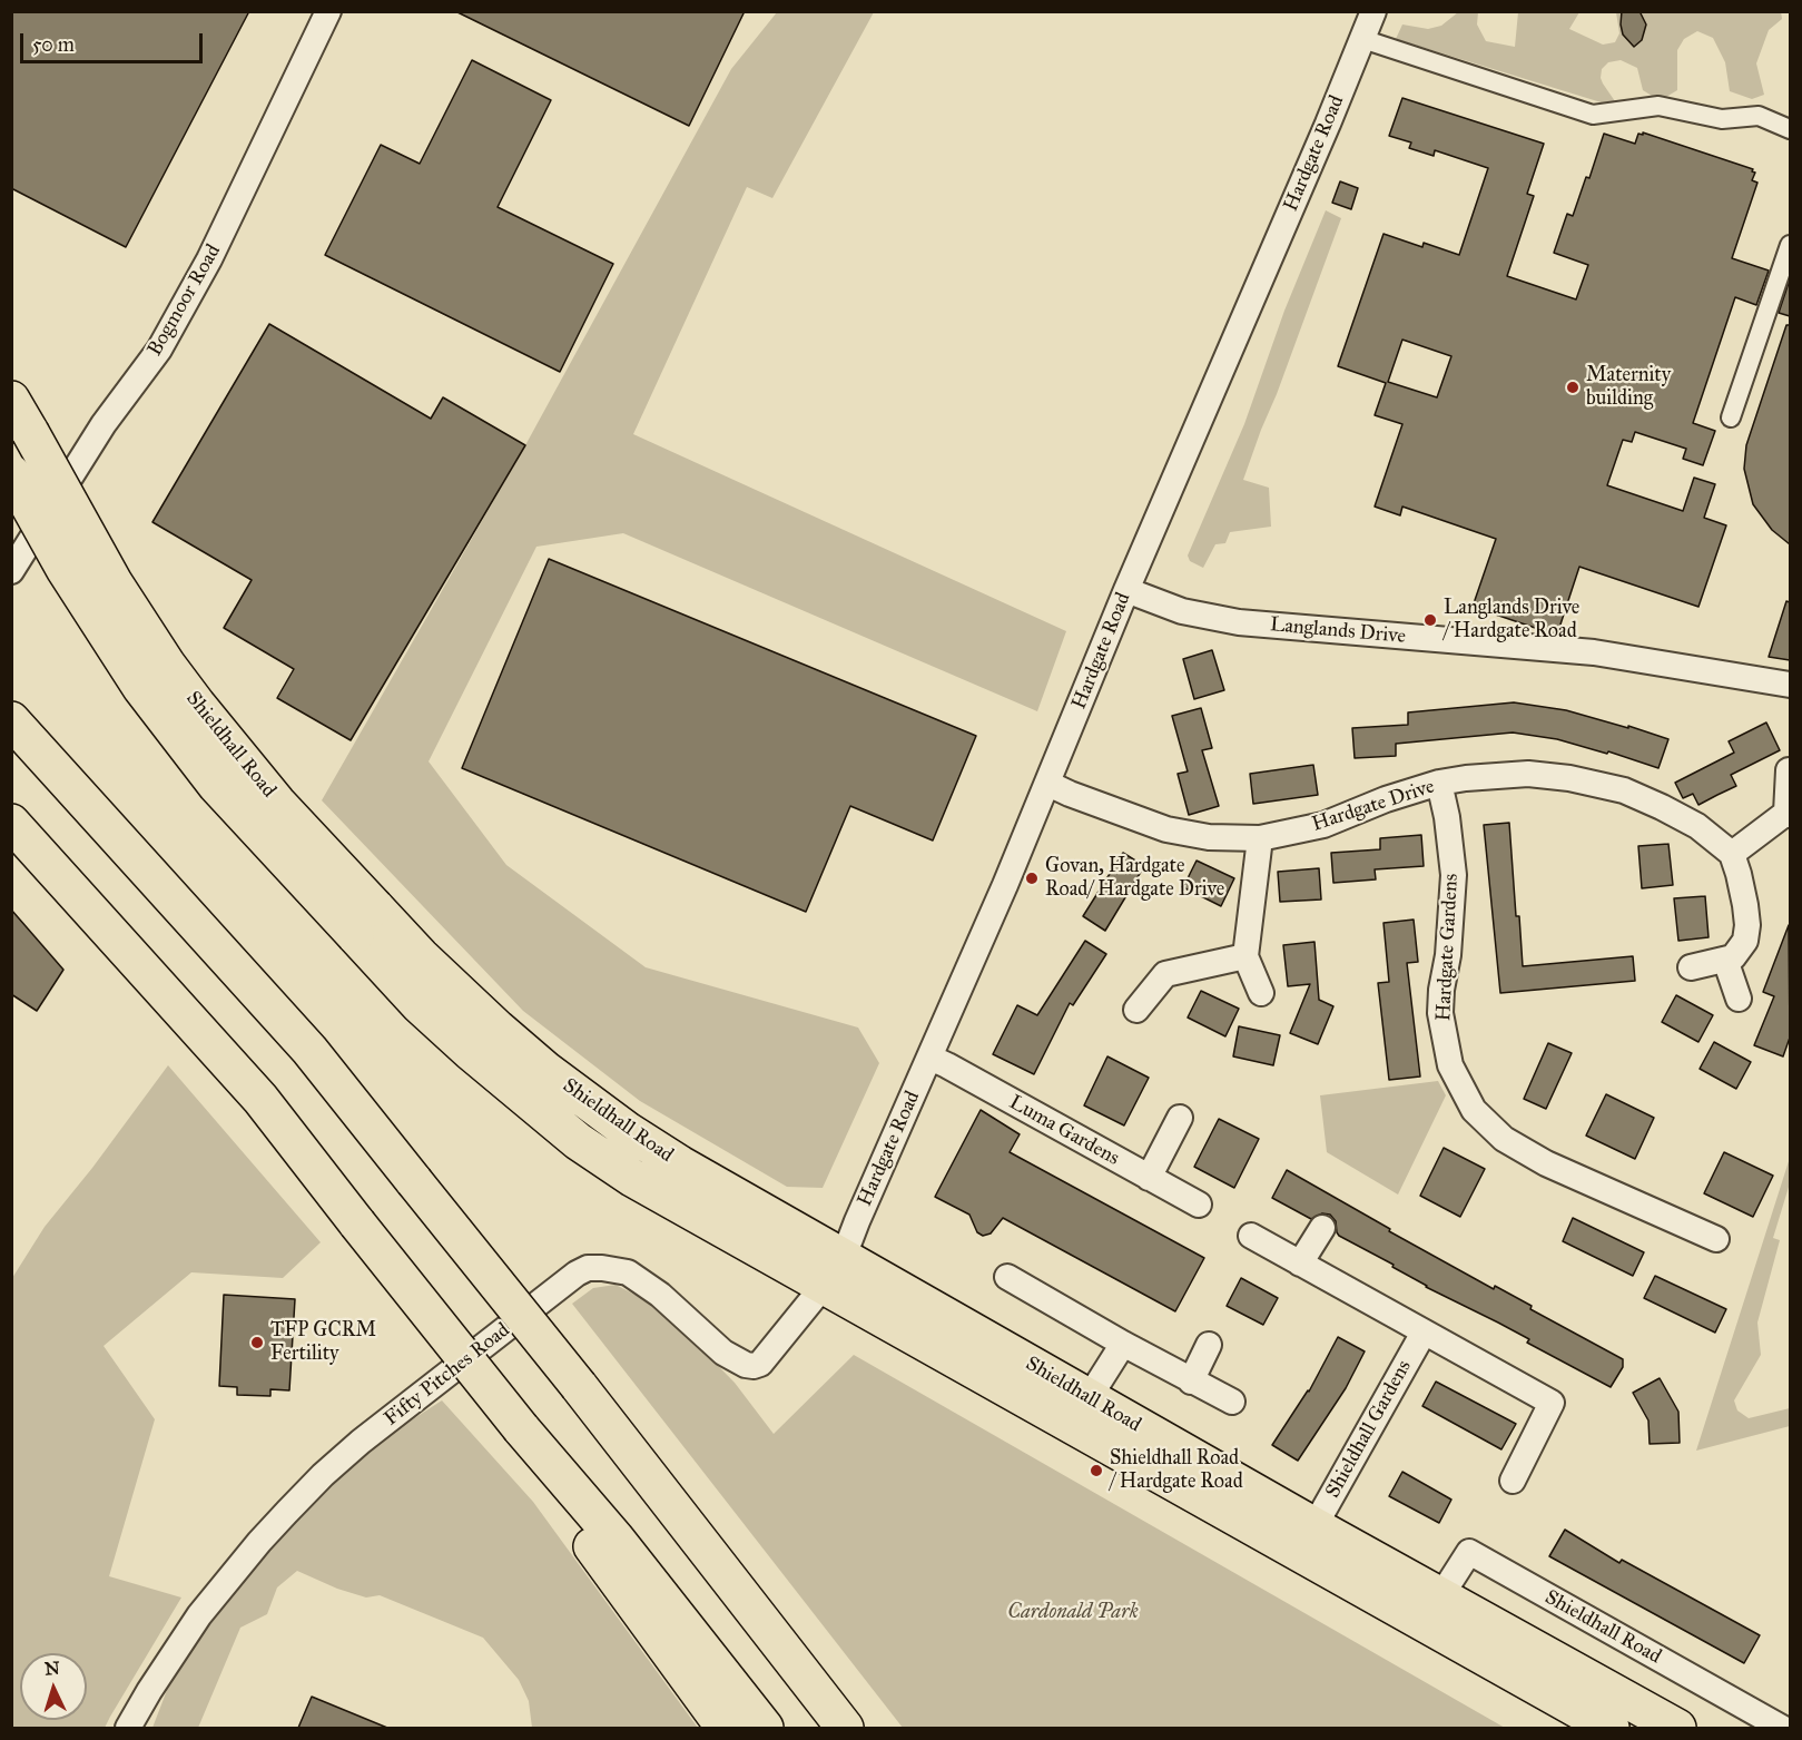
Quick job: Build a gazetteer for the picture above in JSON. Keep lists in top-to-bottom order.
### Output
{
  "streets": {
    "main road": ["Shieldhall Road"],
    "street": [
      "Hardgate Road",
      "Bogmoor Road",
      "Langlands Drive",
      "Hardgate Drive",
      "Hardgate Gardens",
      "Luma Gardens",
      "Fifty Pitches Road",
      "Shieldhall Gardens"
    ]
  },
  "crossings": [
    ["Hardgate Road", "Langlands Drive"],
    ["Hardgate Road", "Shieldhall Road"],
    ["Hardgate Road", "Hardgate Drive"],
    ["Hardgate Road", "Luma Gardens"],
    ["Hardgate Road", "Fifty Pitches Road"],
    ["Shieldhall Road", "Fifty Pitches Road"],
    ["Shieldhall Road", "Shieldhall Gardens"],
    ["Hardgate Drive", "Hardgate Gardens"]
  ],
  "parks": ["Cardonald Park"],
  "places": [
    "Maternity building",
    "Langlands Drive / Hardgate Road",
    "Govan, Hardgate Road/ Hardgate Drive",
    "TFP GCRM Fertility",
    "Shieldhall Road / Hardgate Road"
  ],
  "scale_bar": "50 m",
  "north": "top"
}
